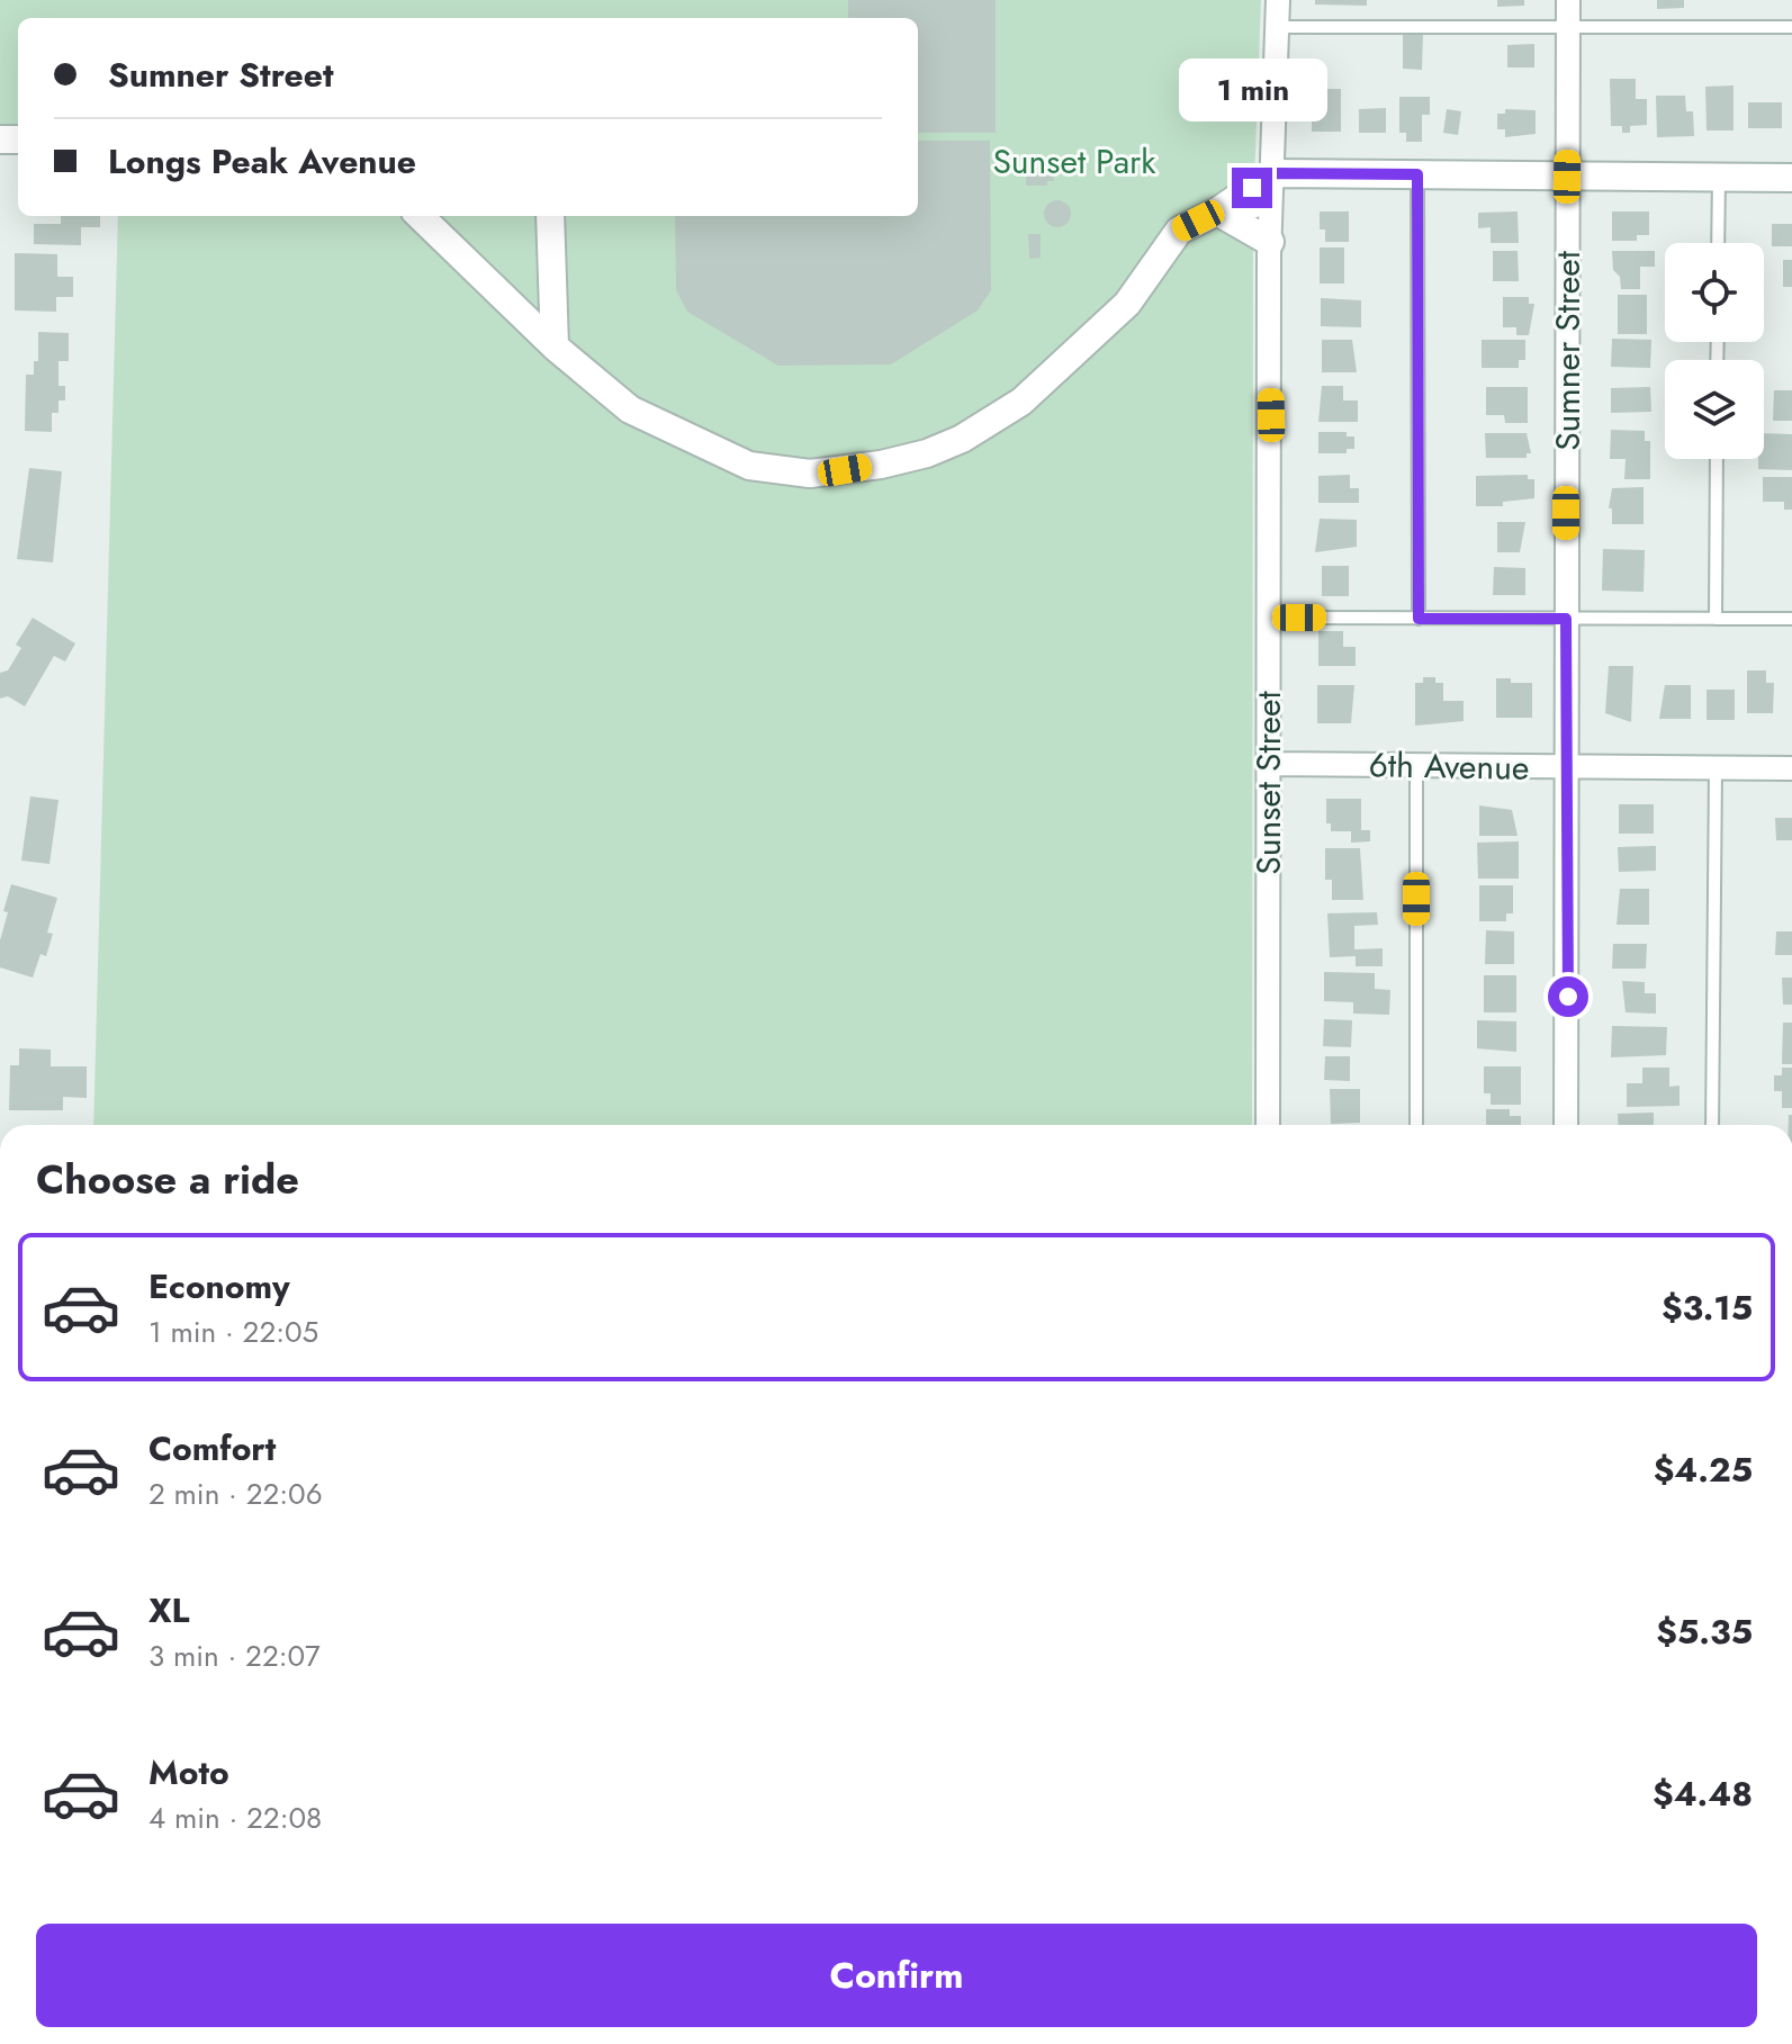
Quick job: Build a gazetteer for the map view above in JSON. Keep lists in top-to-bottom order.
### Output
{
  "streets": {
    "street": ["Sumner Street", "6th Avenue", "Sunset Street"]
  },
  "crossings": [
    ["Sumner Street", "6th Avenue"],
    ["6th Avenue", "Sunset Street"]
  ],
  "parks": ["Sunset Park"],
  "page": {
    "banner": ["Sumner Street", "Longs Peak Avenue"],
    "bubble": "1 min",
    "heading": "Choose a ride",
    "list": [
      {
        "name": "Economy",
        "note": "1 min · 22:05",
        "value": "$3.15"
      },
      {
        "name": "Comfort",
        "note": "2 min · 22:06",
        "value": "$4.25"
      },
      {
        "name": "XL",
        "note": "3 min · 22:07",
        "value": "$5.35"
      },
      {
        "name": "Moto",
        "note": "4 min · 22:08",
        "value": "$4.48"
      }
    ],
    "buttons": "Confirm"
  }
}
